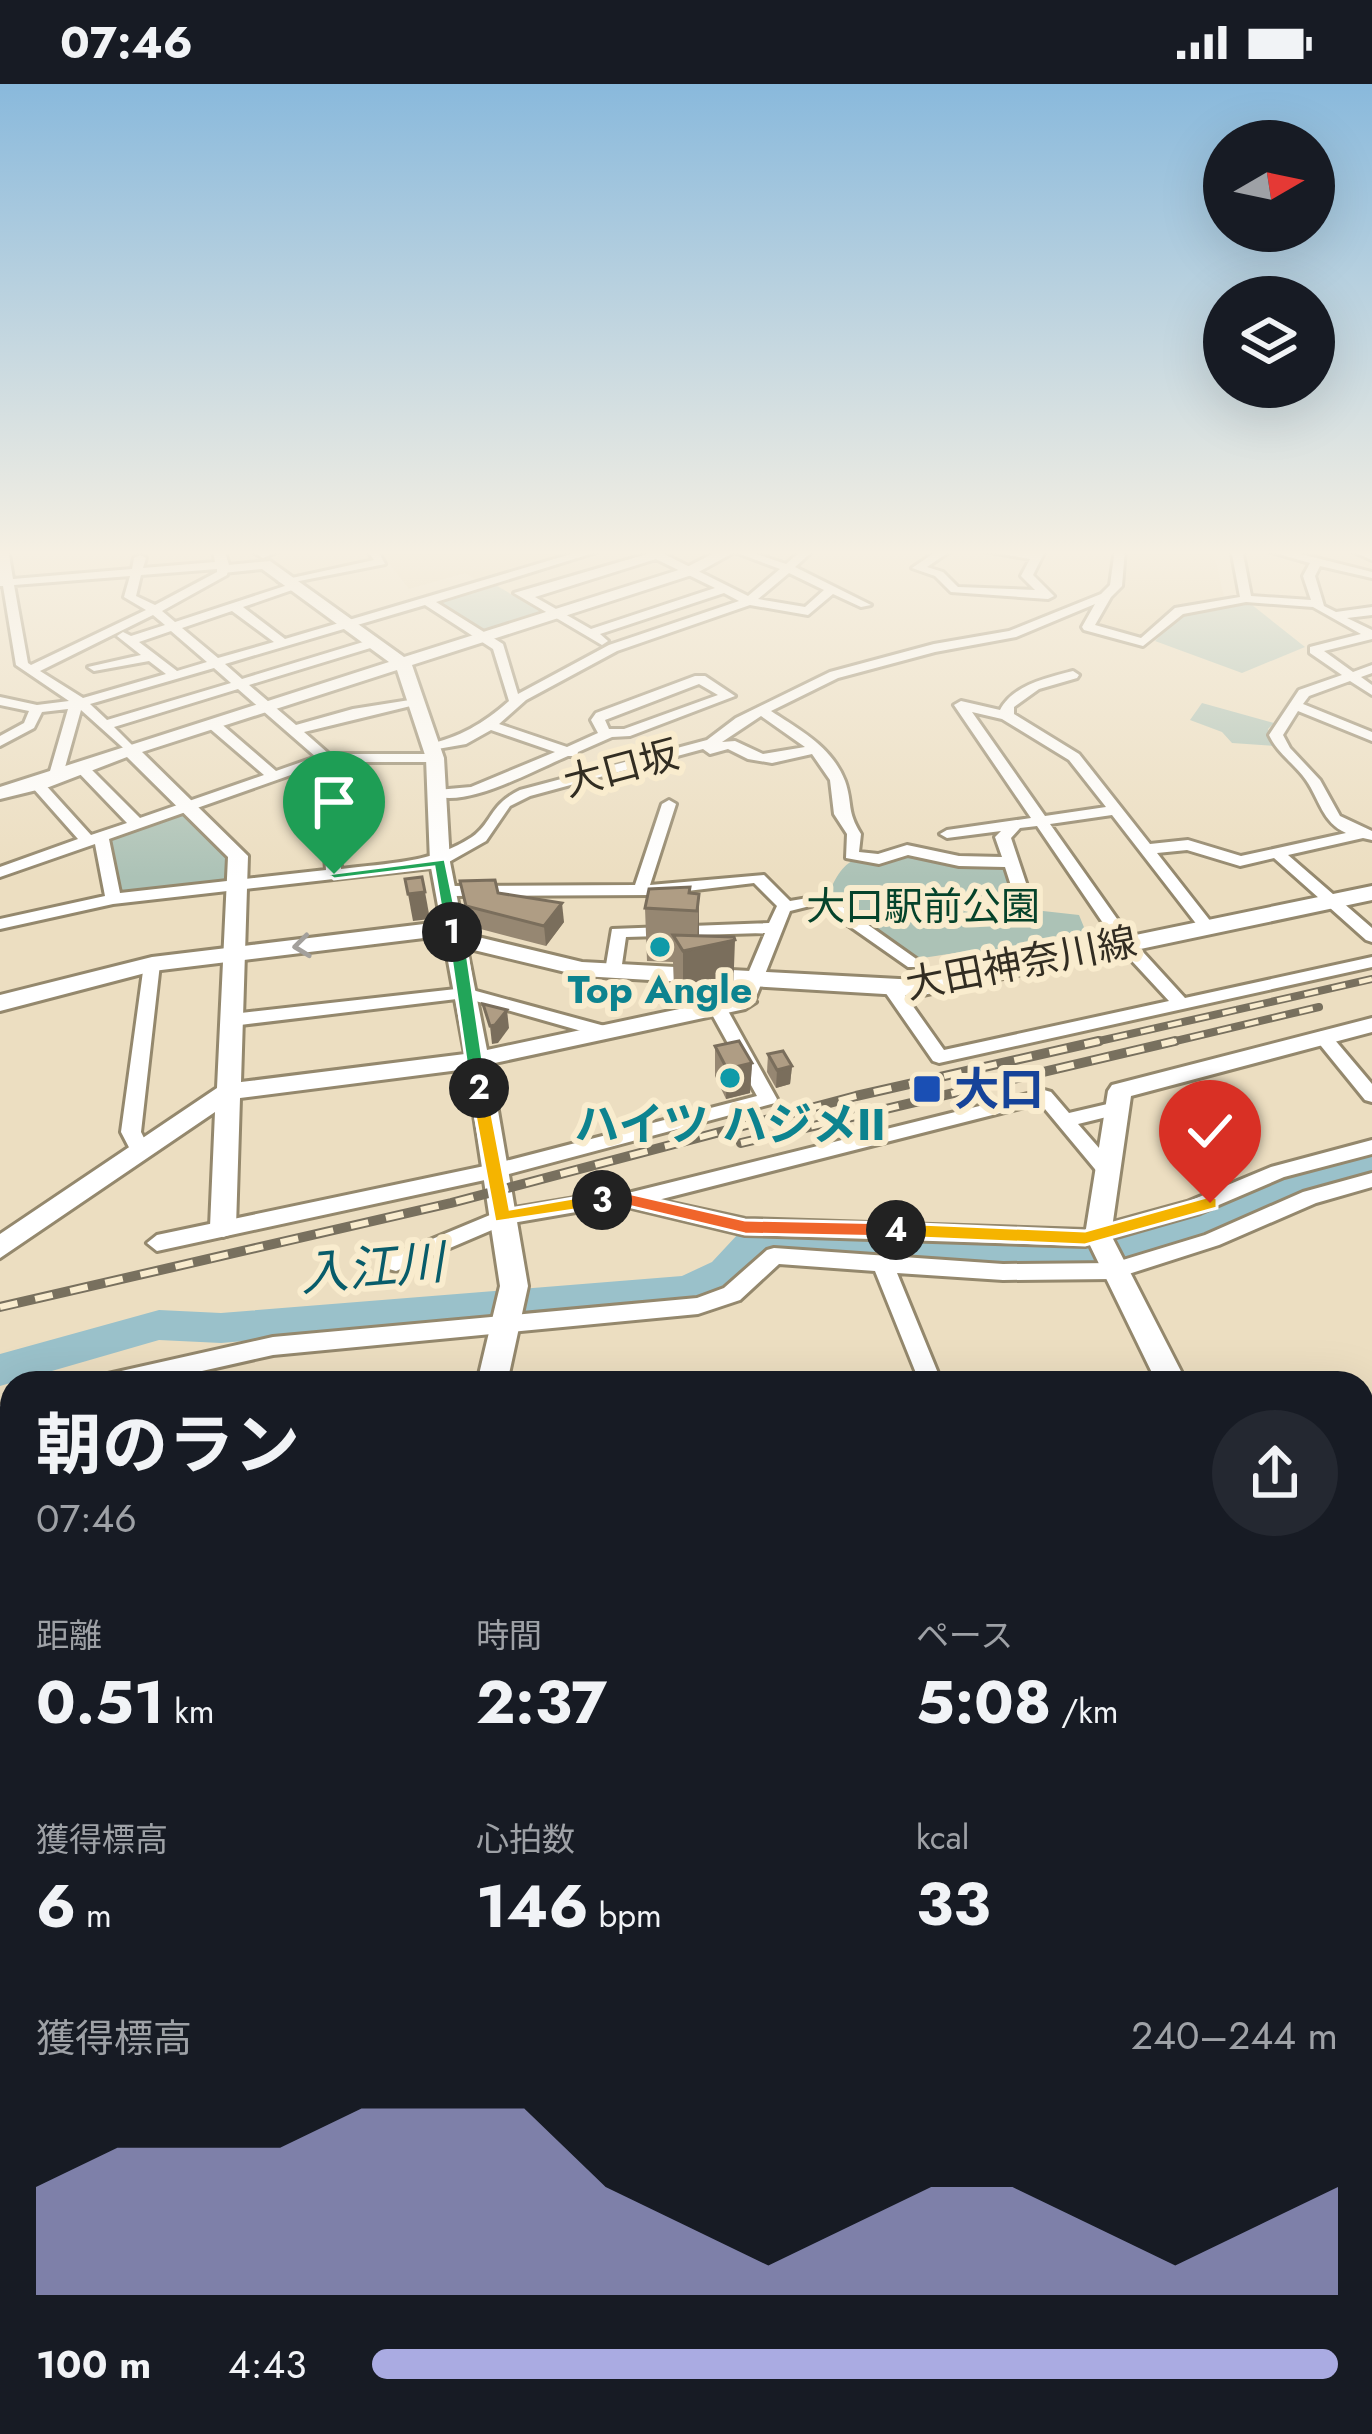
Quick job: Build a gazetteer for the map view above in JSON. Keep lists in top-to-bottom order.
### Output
{
  "streets": {
    "main road": ["大田神奈川線"],
    "street": ["大口坂"]
  },
  "water": ["入江川"],
  "parks": ["大口駅前公園"],
  "places": {
    "other": ["Top Angle", "ハイツ ハジメII"],
    "transit": ["大口"]
  },
  "north": "right",
  "page": {
    "status": "07:46",
    "pins": [
      "1",
      "2",
      "3",
      "4"
    ],
    "heading": ["朝のラン", "07:46"],
    "stats": [
      ["距離", "0.51 km"],
      ["時間", "2:37"],
      ["ペース", "5:08 /km"],
      ["獲得標高", "6 m"],
      ["心拍数", "146 bpm"],
      ["kcal", "33"]
    ],
    "chart": ["獲得標高", "240–244 m"],
    "list": [
      {
        "name": "100 m",
        "note": "4:43"
      }
    ]
  }
}
